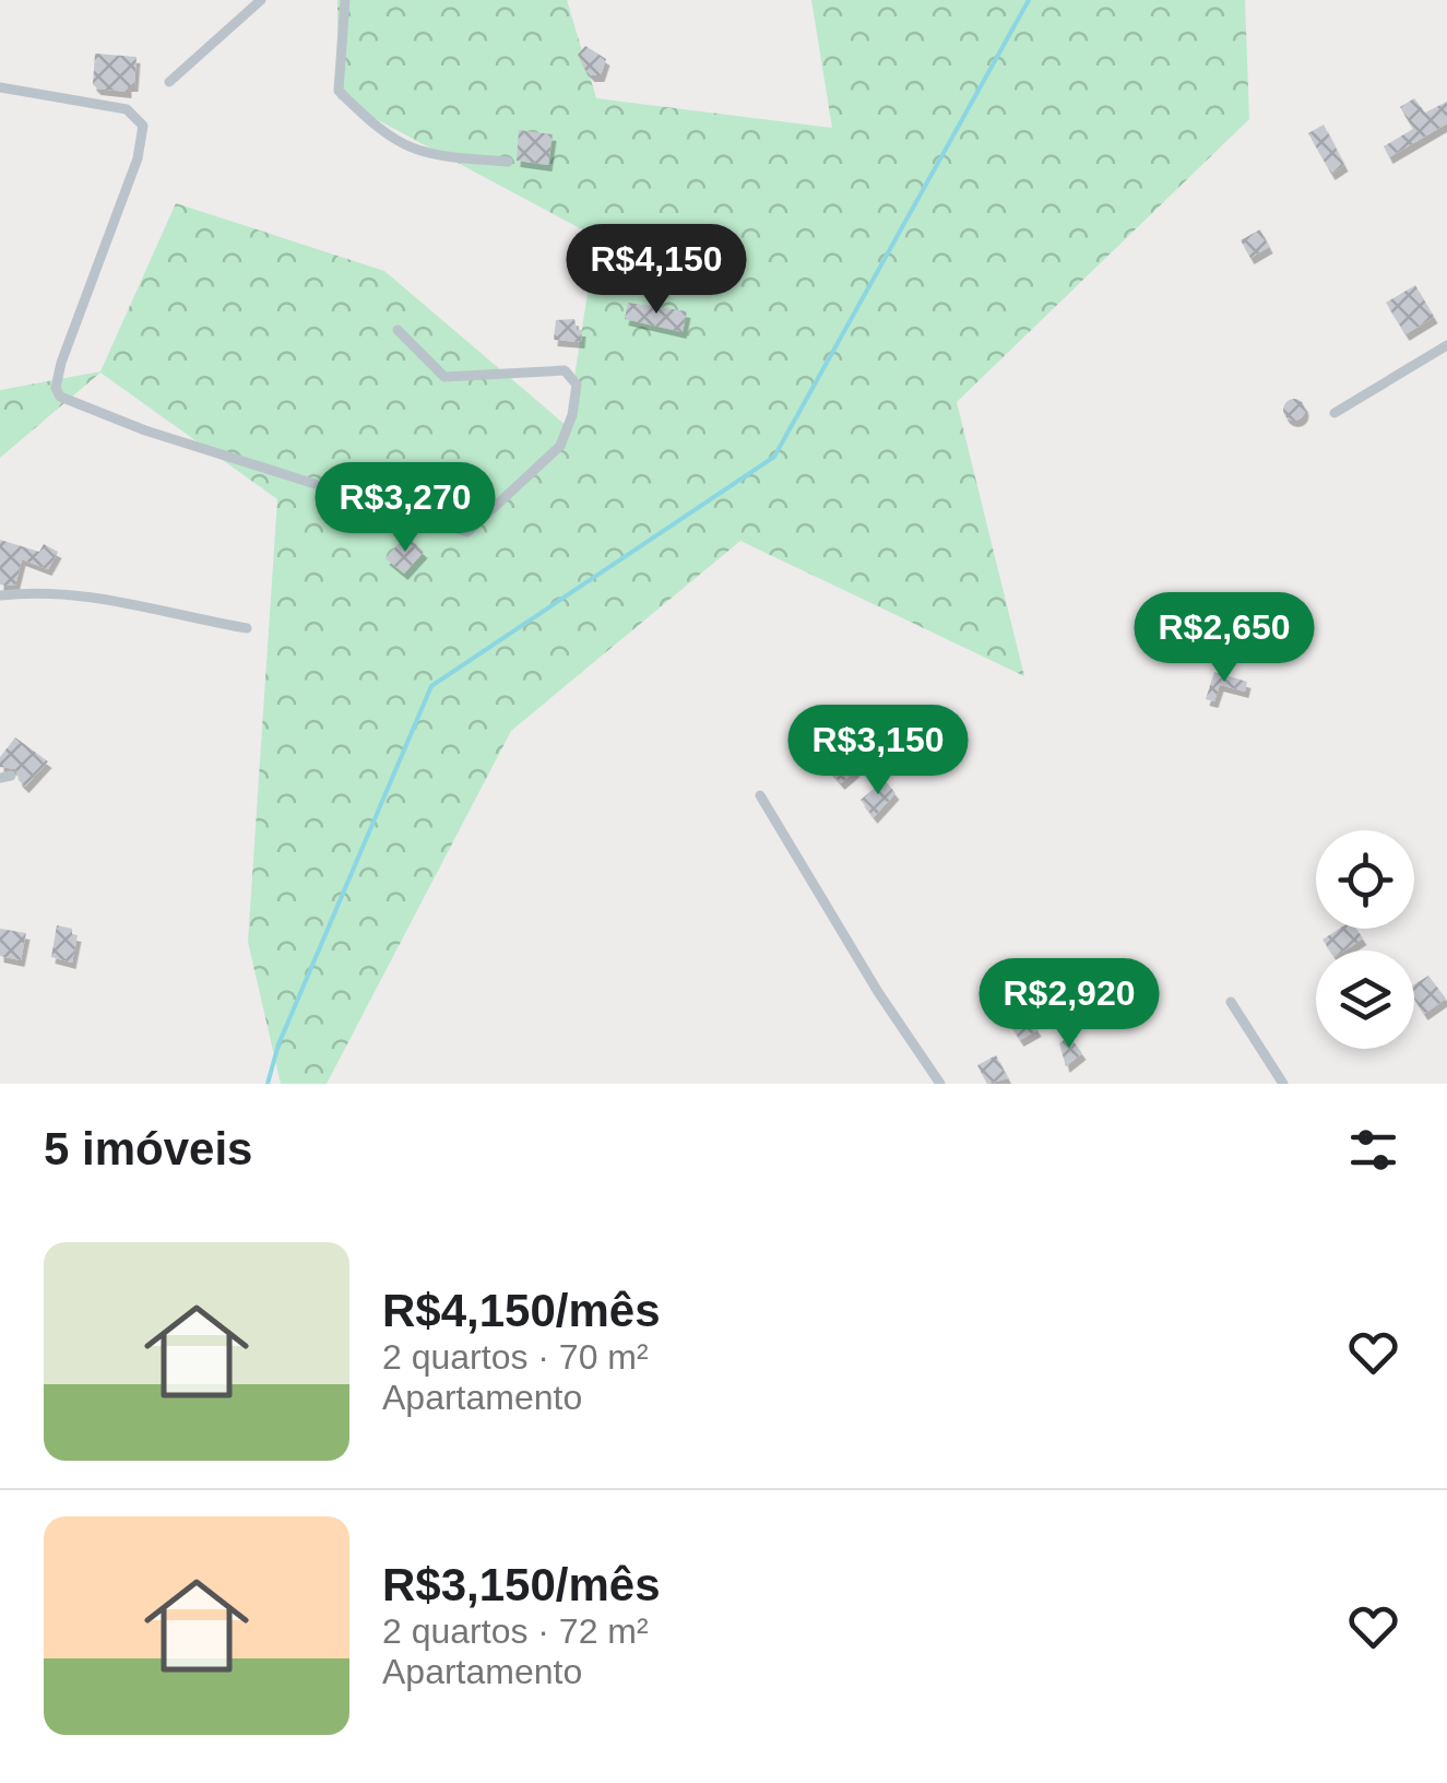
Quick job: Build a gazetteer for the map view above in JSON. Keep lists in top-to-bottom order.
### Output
{
  "page": {
    "price": [
      "R$4,150",
      "R$3,270",
      "R$2,650",
      "R$3,150",
      "R$2,920"
    ],
    "heading": "5 imóveis",
    "list": [
      {
        "name": "R$4,150/mês",
        "note": "2 quartos · 70 m² · Apartamento"
      },
      {
        "name": "R$3,150/mês",
        "note": "2 quartos · 72 m² · Apartamento"
      }
    ]
  }
}
